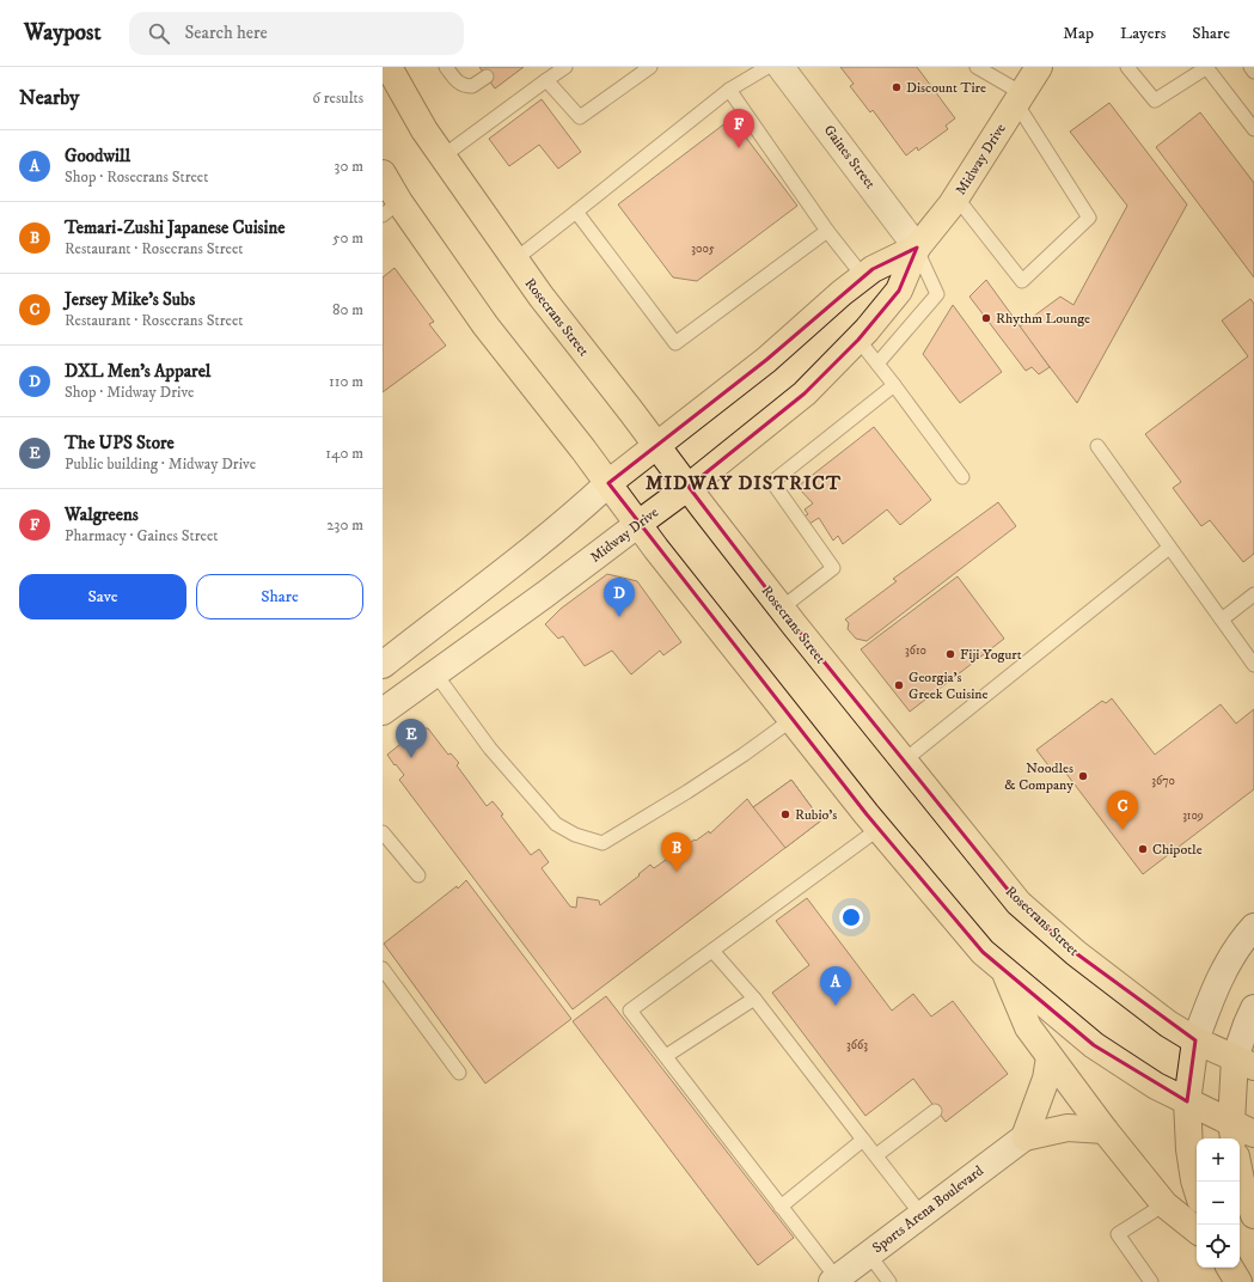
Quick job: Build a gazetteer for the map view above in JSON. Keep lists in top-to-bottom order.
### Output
{
  "streets": {
    "main road": [
      "Gaines Street",
      "Midway Drive",
      "Rosecrans Street",
      "Sports Arena Boulevard"
    ]
  },
  "crossings": [
    ["Gaines Street", "Midway Drive"],
    ["Midway Drive", "Rosecrans Street"]
  ],
  "districts": ["MIDWAY DISTRICT"],
  "places": [
    "Discount Tire",
    "Rhythm Lounge",
    "Fiji Yogurt",
    "Georgia’s Greek Cuisine",
    "Noodles & Company",
    "Rubio's",
    "Chipotle"
  ],
  "house_numbers": [
    "3005",
    "3610",
    "3670",
    "3109",
    "3663"
  ],
  "page": {
    "header": "Waypost",
    "search": "Search here",
    "nav": ["Map", "Layers", "Share"],
    "heading": ["Nearby", "6 results"],
    "pins": [
      "F",
      "D",
      "E",
      "C",
      "B",
      "A"
    ],
    "list": [
      {
        "mark": "A",
        "name": "Goodwill",
        "note": "Shop · Rosecrans Street",
        "value": "30 m"
      },
      {
        "mark": "B",
        "name": "Temari-Zushi Japanese Cuisine",
        "note": "Restaurant · Rosecrans Street",
        "value": "50 m"
      },
      {
        "mark": "C",
        "name": "Jersey Mike's Subs",
        "note": "Restaurant · Rosecrans Street",
        "value": "80 m"
      },
      {
        "mark": "D",
        "name": "DXL Men's Apparel",
        "note": "Shop · Midway Drive",
        "value": "110 m"
      },
      {
        "mark": "E",
        "name": "The UPS Store",
        "note": "Public building · Midway Drive",
        "value": "140 m"
      },
      {
        "mark": "F",
        "name": "Walgreens",
        "note": "Pharmacy · Gaines Street",
        "value": "230 m"
      }
    ],
    "buttons": ["Save", "Share"],
    "map_buttons": ["+", "−"]
  }
}
